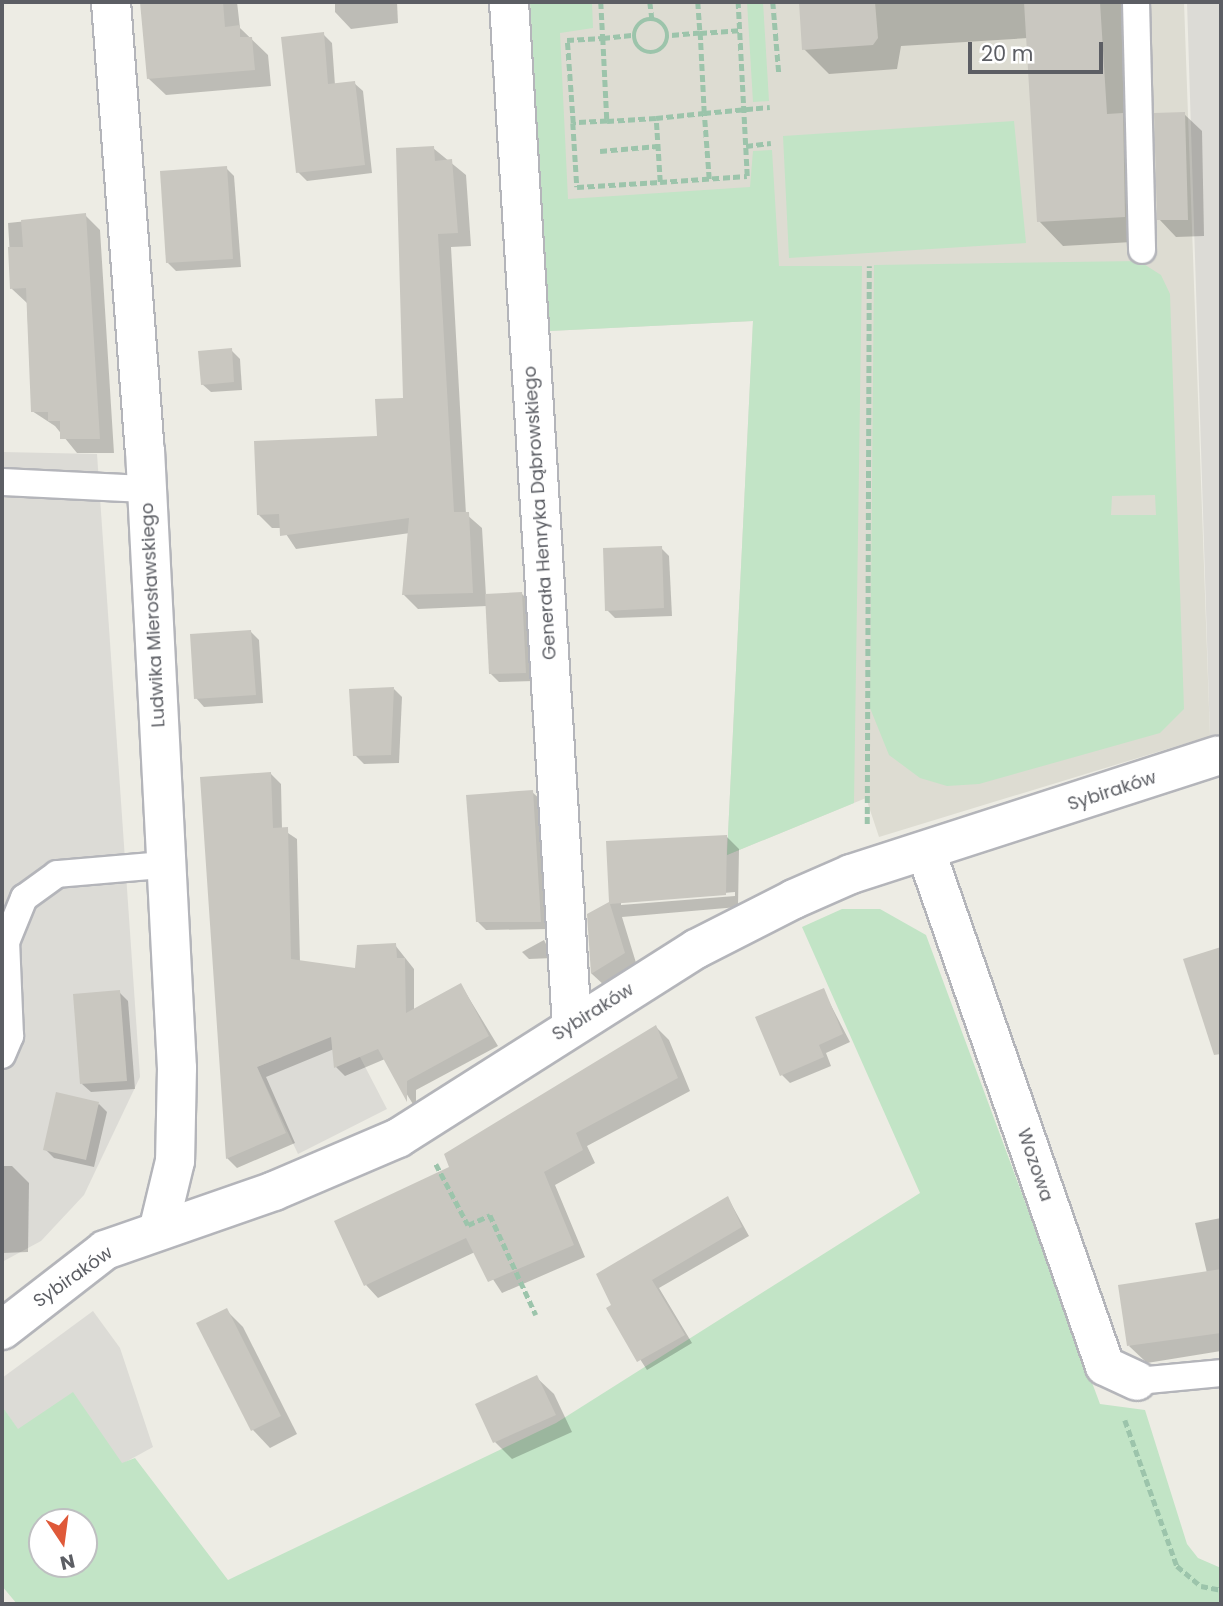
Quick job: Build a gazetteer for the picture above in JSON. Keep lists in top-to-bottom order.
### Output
{
  "streets": {
    "street": [
      "Generała Henryka Dąbrowskiego",
      "Ludwika Mierosławskiego",
      "Sybiraków",
      "Wozowa"
    ]
  },
  "crossings": [
    ["Generała Henryka Dąbrowskiego", "Sybiraków"],
    ["Ludwika Mierosławskiego", "Sybiraków"],
    ["Sybiraków", "Wozowa"]
  ],
  "scale_bar": "20 m",
  "north": "bottom"
}
